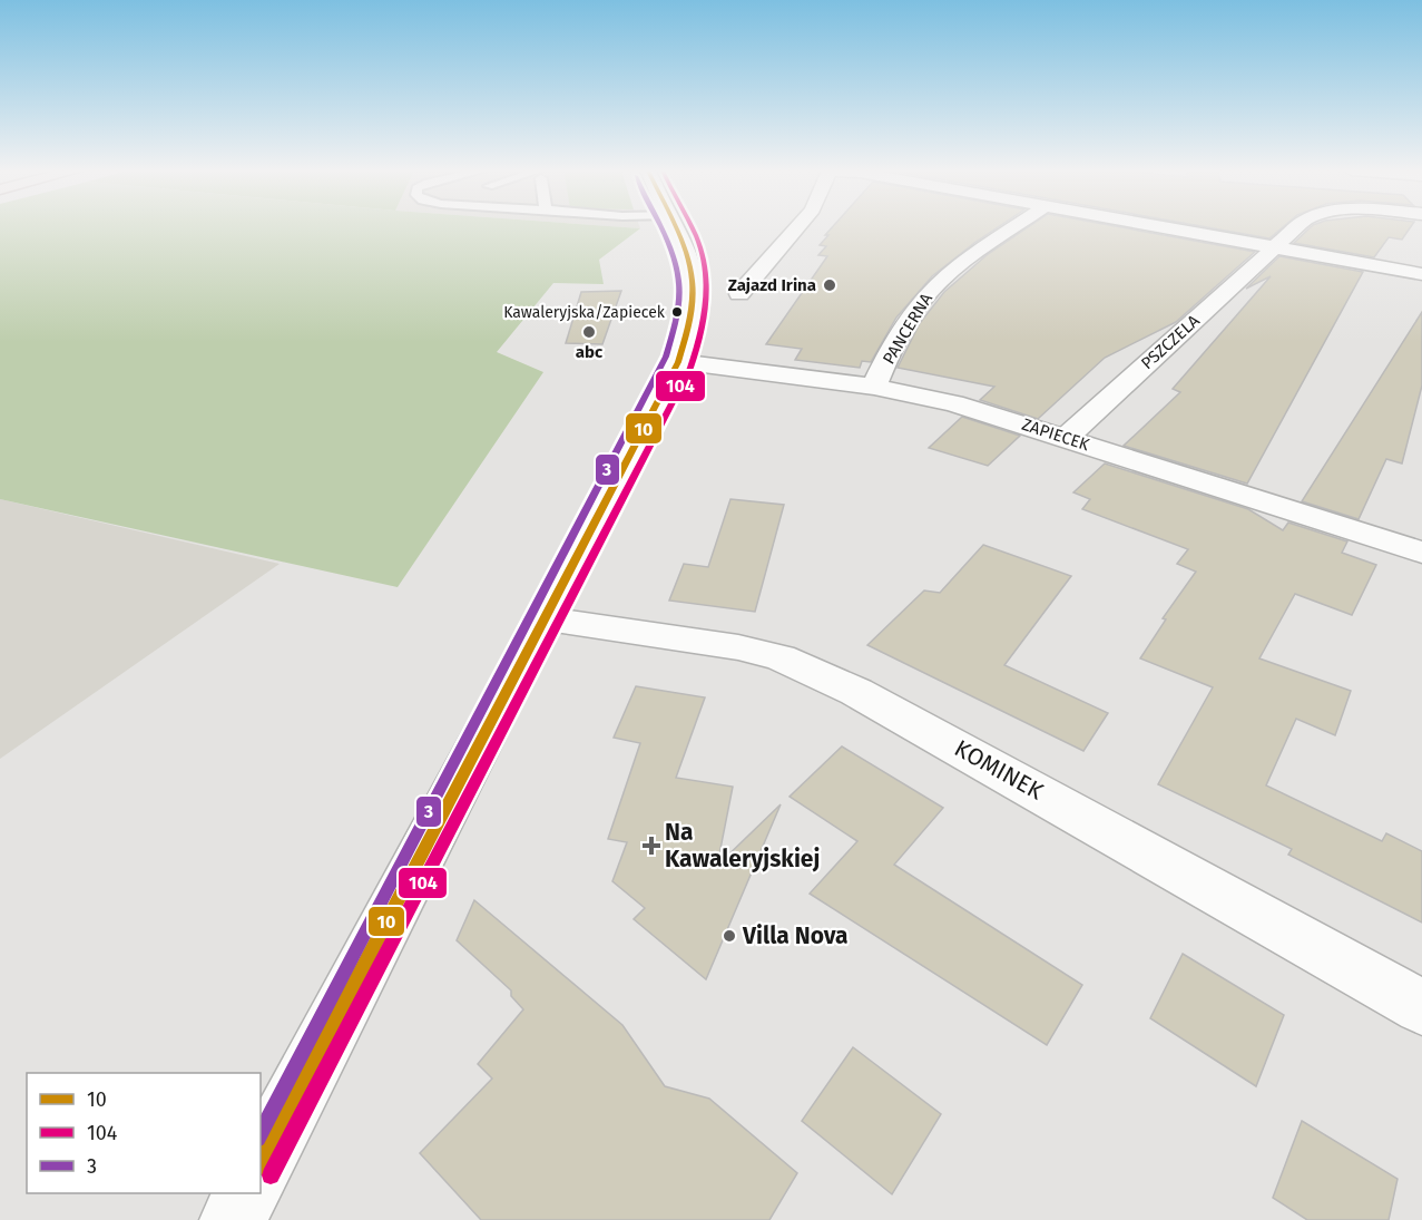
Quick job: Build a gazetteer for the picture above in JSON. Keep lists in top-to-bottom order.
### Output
{
  "streets": {
    "street": [
      "PANCERNA",
      "PSZCZELA",
      "ZAPIECEK",
      "KOMINEK"
    ]
  },
  "crossings": [
    ["PANCERNA", "ZAPIECEK"],
    ["PSZCZELA", "ZAPIECEK"]
  ],
  "places": {
    "other": [
      "Zajazd Irina",
      "Kawaleryjska/Zapiecek",
      "abc",
      "Villa Nova"
    ],
    "health": ["Na Kawaleryjskiej"]
  },
  "lines": ["transit line 10", "transit line 104", "transit line 3"],
  "legend": ["10", "104", "3"]
}
